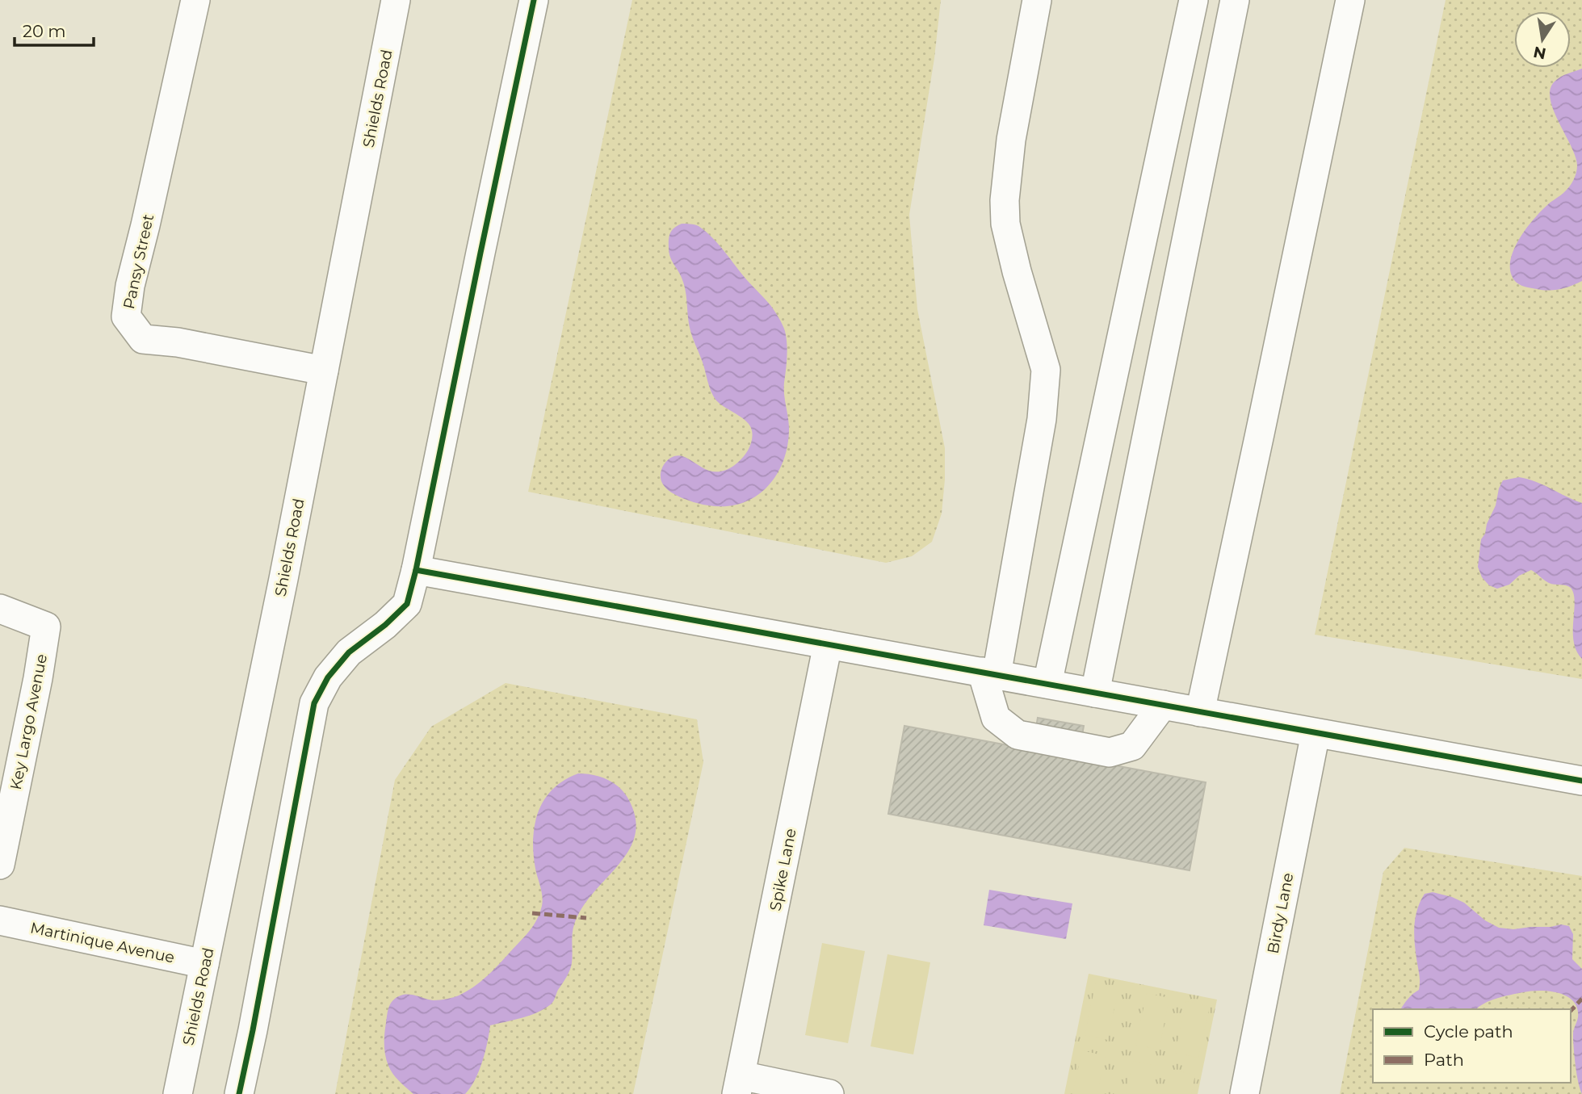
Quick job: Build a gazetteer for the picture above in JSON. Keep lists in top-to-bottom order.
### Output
{
  "streets": {
    "street": [
      "Shields Road",
      "Pansy Street",
      "Key Largo Avenue",
      "Spike Lane",
      "Birdy Lane",
      "Martinique Avenue"
    ]
  },
  "crossings": [
    ["Shields Road", "Pansy Street"],
    ["Shields Road", "Martinique Avenue"]
  ],
  "legend": ["Cycle path", "Path"],
  "scale_bar": "20 m",
  "north": "bottom"
}
